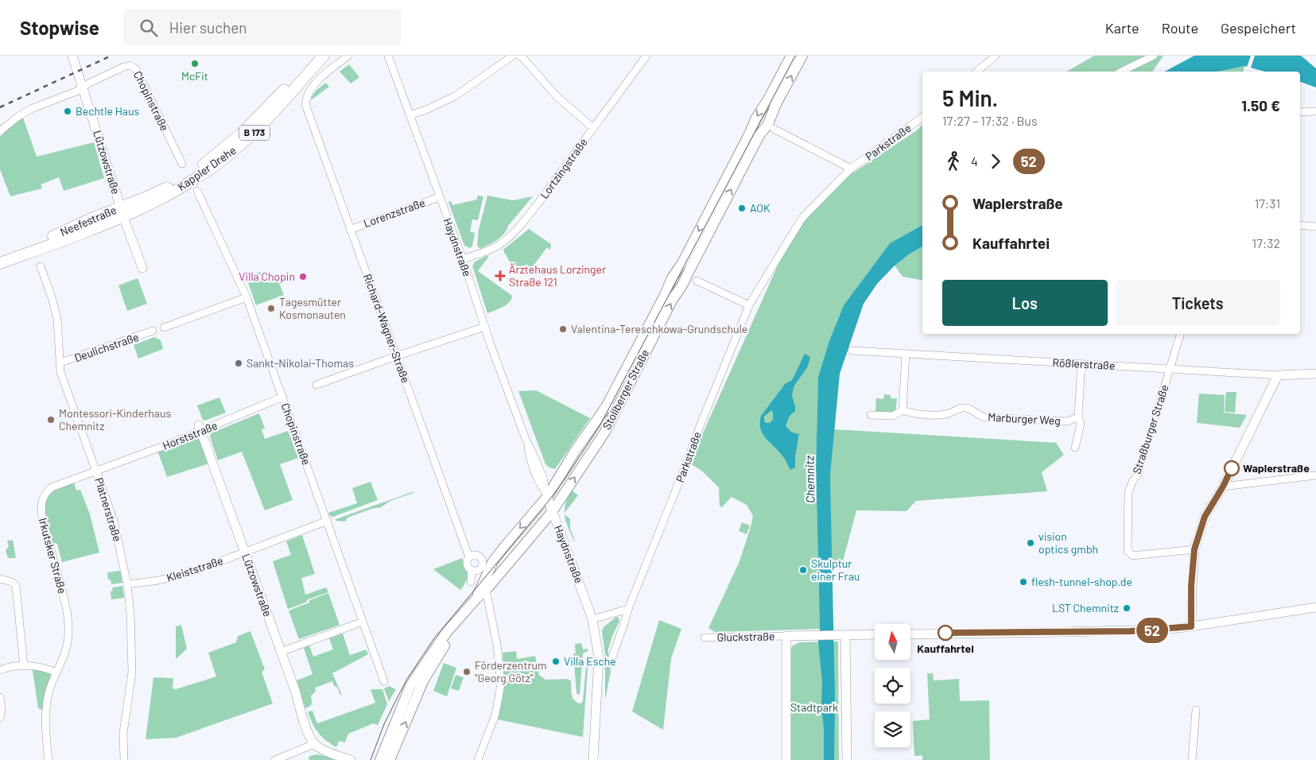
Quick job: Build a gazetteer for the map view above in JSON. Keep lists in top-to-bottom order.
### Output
{
  "streets": {
    "main road": [
      "B 173",
      "Kappler Drehe",
      "Neefestraße",
      "Stollberger Straße"
    ],
    "street": [
      "Chopinstraße",
      "Parkstraße",
      "Lützowstraße",
      "Lortzingstraße",
      "Lorenzstraße",
      "Haydnstraße",
      "Richard-Wagner-Straße",
      "Deulichstraße",
      "Rößlerstraße",
      "Marburger Weg",
      "Straßburger Straße",
      "Horststraße",
      "Platnerstraße",
      "Irkutsker Straße",
      "Kleiststraße",
      "Gluckstraße"
    ]
  },
  "crossings": [
    ["Chopinstraße", "Lützowstraße"],
    ["Chopinstraße", "Horststraße"],
    ["Chopinstraße", "Kleiststraße"],
    ["Lützowstraße", "Neefestraße"],
    ["Lützowstraße", "Horststraße"],
    ["Lützowstraße", "Kleiststraße"],
    ["Kappler Drehe", "Neefestraße"],
    ["Lortzingstraße", "Haydnstraße"],
    ["Lorenzstraße", "Haydnstraße"],
    ["Lorenzstraße", "Richard-Wagner-Straße"],
    ["Haydnstraße", "Stollberger Straße"],
    ["Deulichstraße", "Platnerstraße"],
    ["Rößlerstraße", "Straßburger Straße"],
    ["Horststraße", "Platnerstraße"],
    ["Horststraße", "Irkutsker Straße"],
    ["Platnerstraße", "Irkutsker Straße"],
    ["Platnerstraße", "Kleiststraße"]
  ],
  "water": ["Chemnitz"],
  "parks": ["Stadtpark"],
  "places": {
    "other": [
      "McFit",
      "Bechtle Haus",
      "AOK",
      "Villa Chopin",
      "Tagesmütter Kosmonauten",
      "Valentina-Tereschkowa-Grundschule",
      "Sankt-Nikolai-Thomas",
      "Montessori-Kinderhaus Chemnitz",
      "Waplerstraße",
      "vision optics gmbh",
      "Skulptur einer Frau",
      "flesh-tunnel-shop.de",
      "LST Chemnitz",
      "Kauffahrtei",
      "Villa Esche",
      "Förderzentrum \"Georg Götz\""
    ],
    "health": ["Ärztehaus Lorzinger Straße 121"]
  },
  "lines": ["bus line 52"],
  "north": "top",
  "page": {
    "header": "Stopwise",
    "search": "Hier suchen",
    "nav": ["Karte", "Route", "Gespeichert"],
    "on_map": "52",
    "heading": ["5 Min.", "17:27 – 17:32 · Bus", "1.50 €"],
    "legs": ["4", "52"],
    "list": [
      {
        "name": "Waplerstraße",
        "value": "17:31"
      },
      {
        "name": "Kauffahrtei",
        "value": "17:32"
      }
    ],
    "buttons": ["Los", "Tickets"]
  }
}
